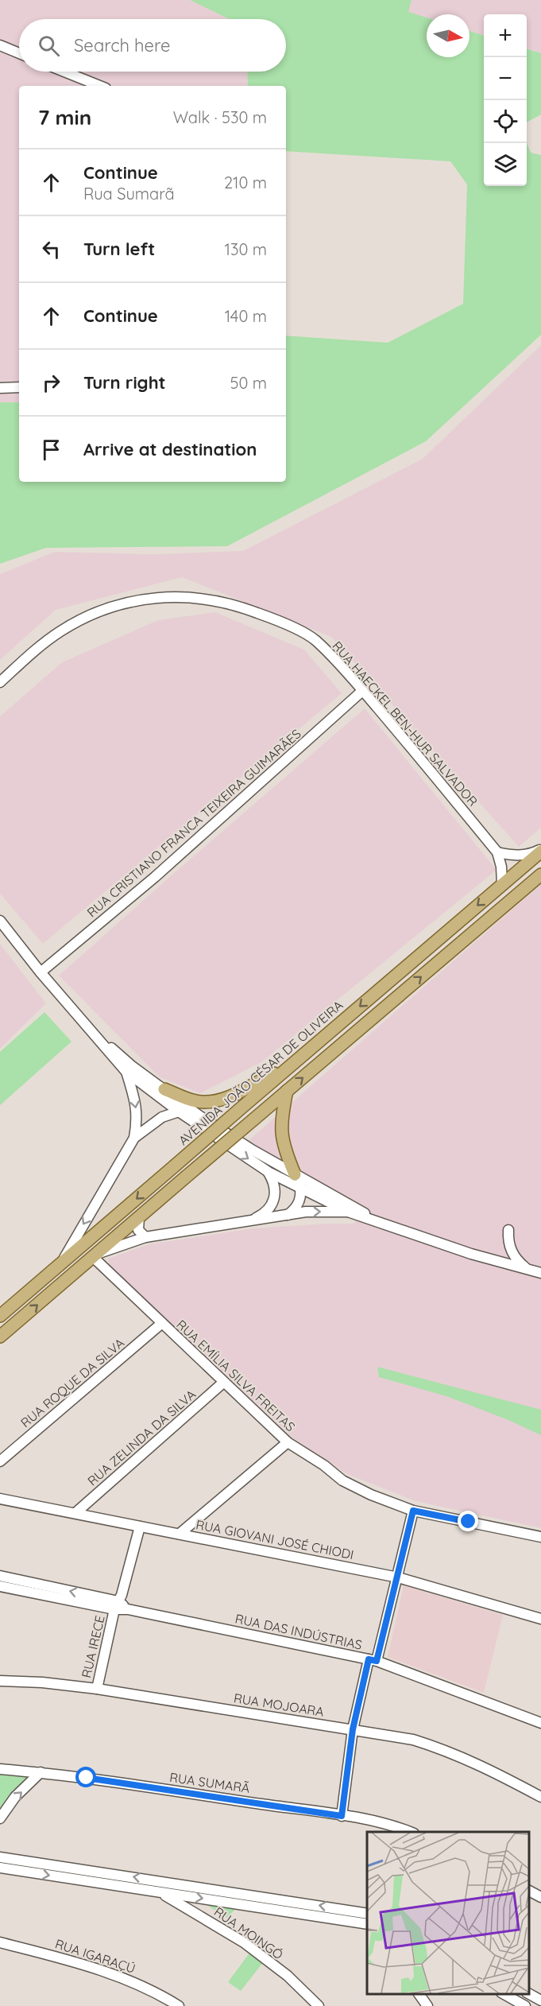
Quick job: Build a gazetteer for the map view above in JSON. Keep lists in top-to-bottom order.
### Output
{
  "streets": {
    "main road": ["AVENIDA JOÃO CÉSAR DE OLIVEIRA"],
    "street": [
      "RUA HAECKEL BEN-HUR SALVADOR",
      "RUA CRISTIANO FRANCA TEIXEIRA GUIMARÃES",
      "RUA EMÍLIA SILVA FREITAS",
      "RUA ROQUE DA SILVA",
      "RUA ZELINDA DA SILVA",
      "RUA GIOVANI JOSÉ CHIODI",
      "RUA DAS INDÚSTRIAS",
      "RUA IRECE",
      "RUA MOJOARA",
      "RUA SUMARÃ",
      "RUA MOINGÓ",
      "RUA IGARAÇÚ"
    ]
  },
  "crossings": [
    ["RUA HAECKEL BEN-HUR SALVADOR", "RUA CRISTIANO FRANCA TEIXEIRA GUIMARÃES"],
    ["RUA HAECKEL BEN-HUR SALVADOR", "AVENIDA JOÃO CÉSAR DE OLIVEIRA"],
    ["RUA EMÍLIA SILVA FREITAS", "RUA ROQUE DA SILVA"],
    ["RUA EMÍLIA SILVA FREITAS", "RUA ZELINDA DA SILVA"],
    ["RUA ZELINDA DA SILVA", "RUA GIOVANI JOSÉ CHIODI"],
    ["RUA GIOVANI JOSÉ CHIODI", "RUA IRECE"],
    ["RUA DAS INDÚSTRIAS", "RUA IRECE"],
    ["RUA IRECE", "RUA MOJOARA"]
  ],
  "north": "right",
  "page": {
    "map_buttons": ["+", "−"],
    "search": "Search here",
    "heading": ["7 min", "Walk · 530 m"],
    "list": [
      ["Continue", "Rua Sumarã", "210 m"],
      ["Turn left", "130 m"],
      ["Continue", "140 m"],
      ["Turn right", "50 m"],
      "Arrive at destination"
    ]
  }
}
